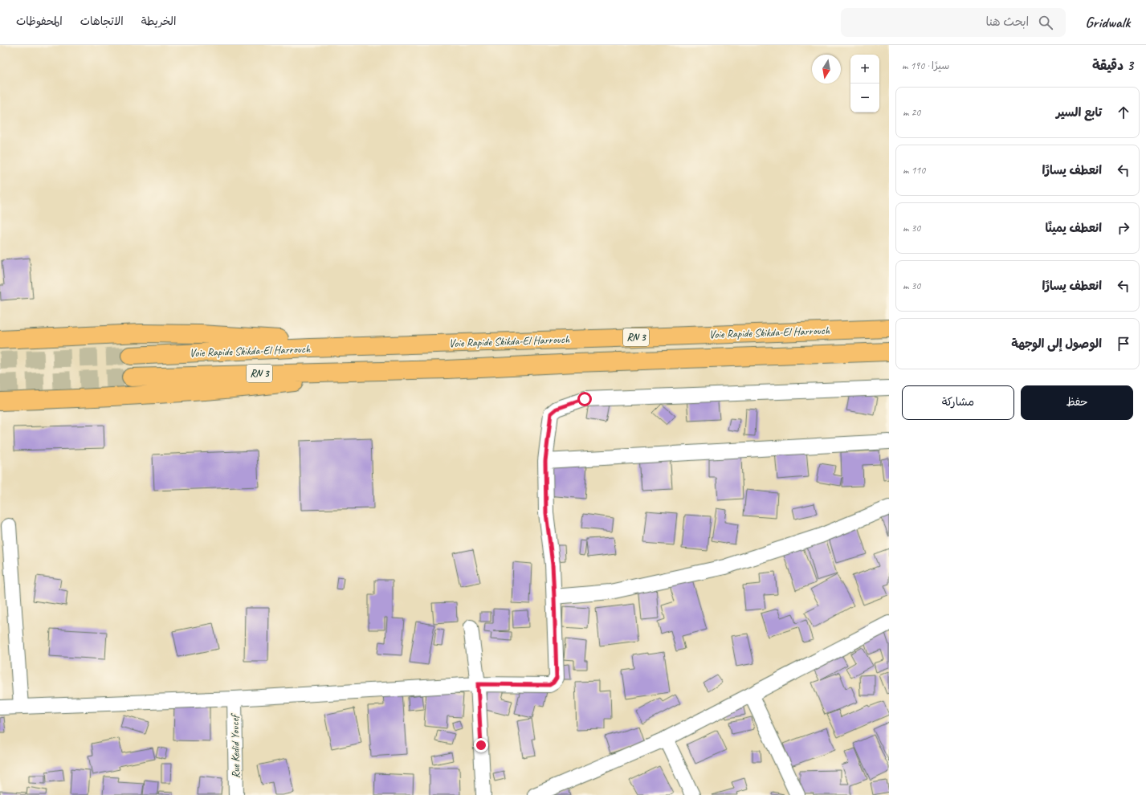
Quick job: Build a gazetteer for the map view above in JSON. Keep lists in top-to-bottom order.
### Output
{
  "streets": {
    "highway": ["Voie Rapide Skikda-El Harrouch", "RN 3"],
    "street": ["Rue Kedid Youcef"]
  },
  "north": "bottom",
  "page": {
    "header": "Gridwalk",
    "search": "ابحث هنا",
    "nav": ["الخريطة", "الاتجاهات", "المحفوظات"],
    "heading": ["3 دقيقة", "سيرًا · 190 m"],
    "map_buttons": ["+", "−"],
    "list": [
      ["تابع السير", "20 m"],
      ["انعطف يسارًا", "110 m"],
      ["انعطف يمينًا", "30 m"],
      ["انعطف يسارًا", "30 m"],
      "الوصول إلى الوجهة"
    ],
    "buttons": ["حفظ", "مشاركة"]
  }
}
